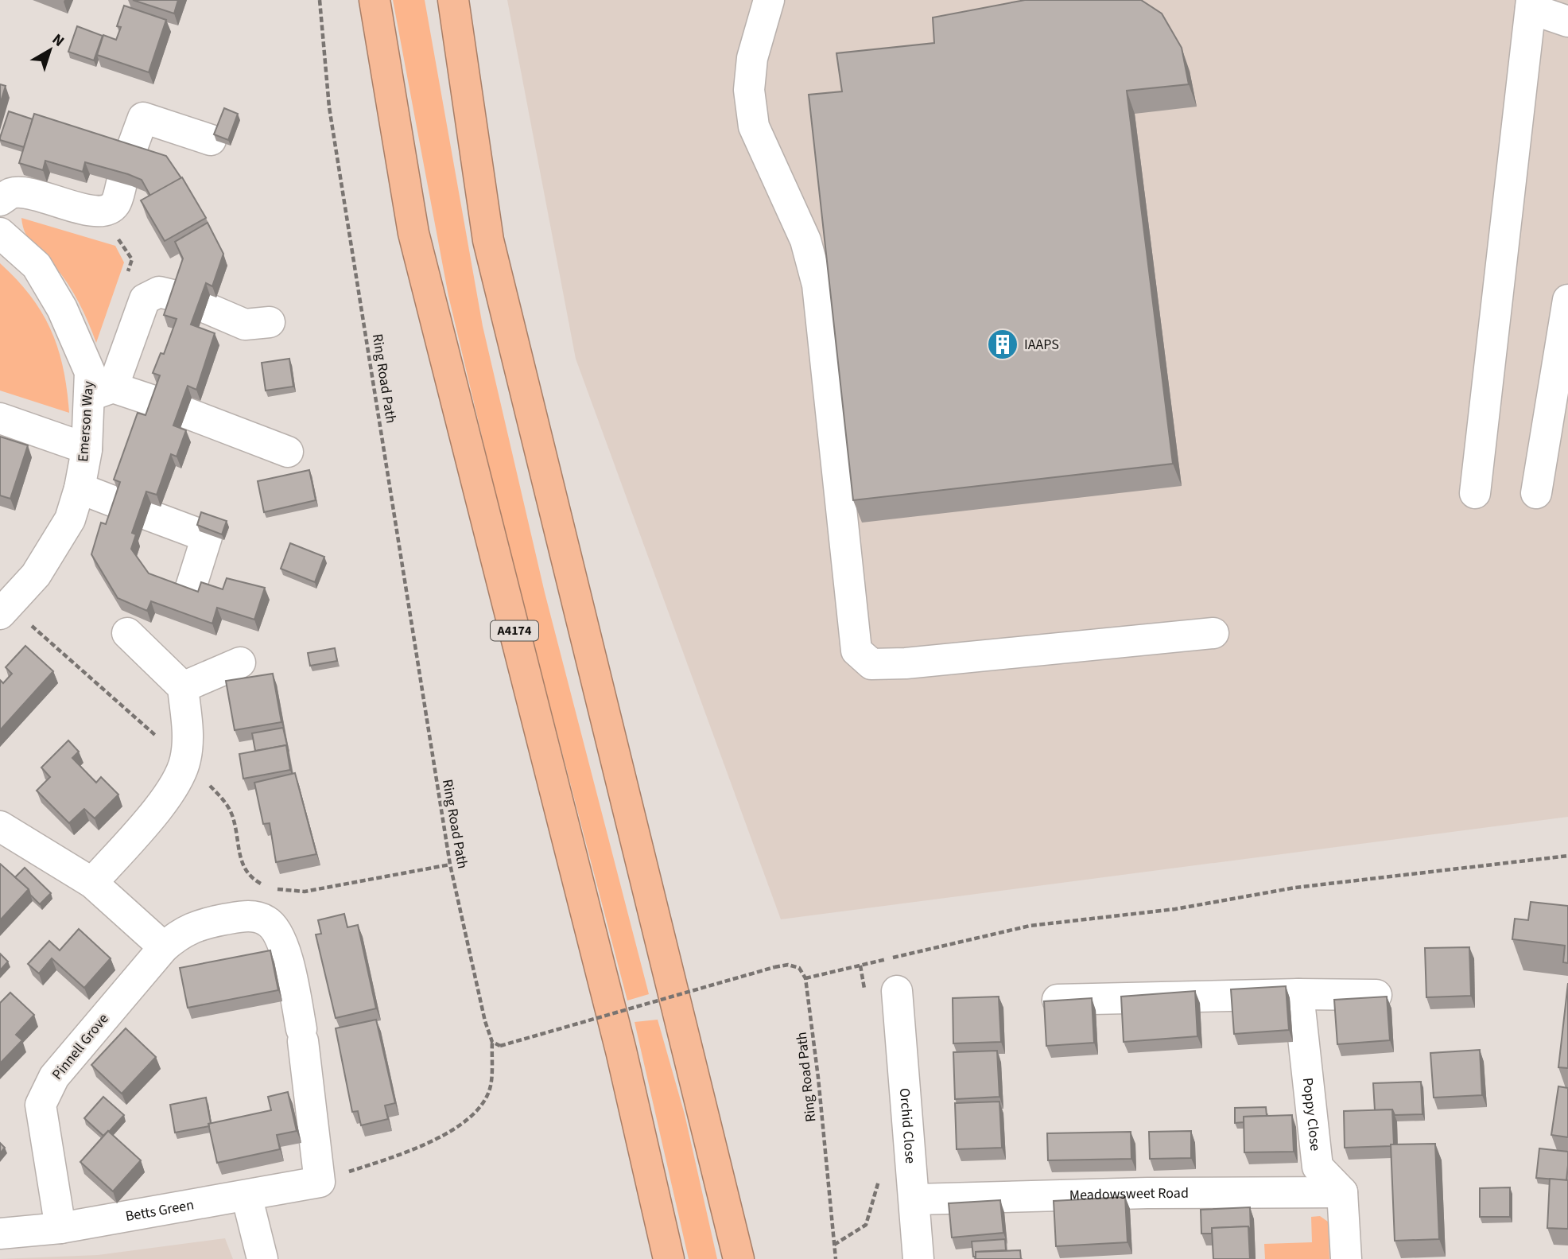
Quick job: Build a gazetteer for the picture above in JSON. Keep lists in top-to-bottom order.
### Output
{
  "streets": {
    "highway": ["A4174"],
    "street": [
      "Emerson Way",
      "Pinnell Grove",
      "Poppy Close",
      "Orchid Close",
      "Meadowsweet Road",
      "Betts Green"
    ],
    "path": ["Ring Road Path"]
  },
  "crossings": [
    ["Ring Road Path", "Pinnell Grove"],
    ["Ring Road Path", "Betts Green"],
    ["Pinnell Grove", "Betts Green"],
    ["Poppy Close", "Meadowsweet Road"],
    ["Orchid Close", "Meadowsweet Road"]
  ],
  "places": {
    "building": ["IAAPS"]
  },
  "north": "top right"
}
